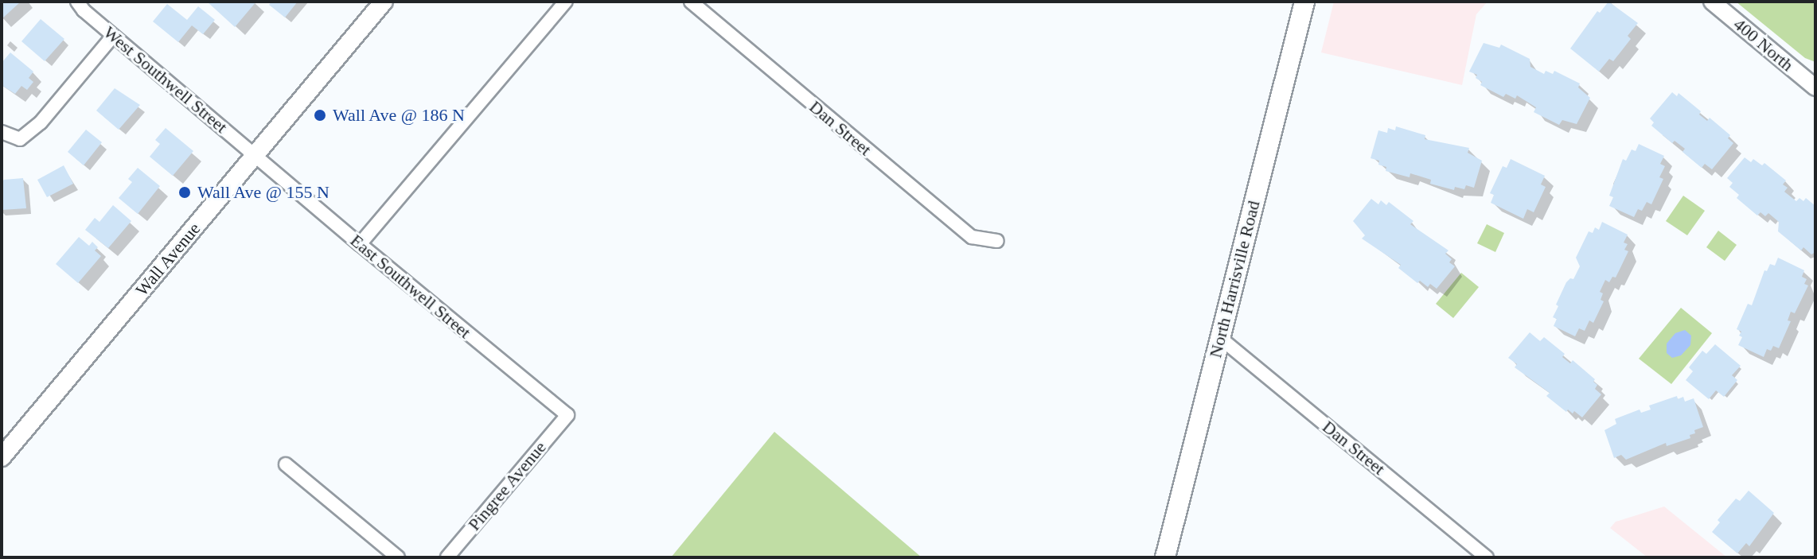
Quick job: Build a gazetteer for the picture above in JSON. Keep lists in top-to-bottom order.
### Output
{
  "streets": {
    "main road": ["Wall Avenue", "North Harrisville Road"],
    "street": [
      "400 North",
      "West Southwell Street",
      "Dan Street",
      "East Southwell Street",
      "Pingree Avenue"
    ]
  },
  "crossings": [
    ["West Southwell Street", "Wall Avenue"],
    ["West Southwell Street", "East Southwell Street"],
    ["Dan Street", "North Harrisville Road"],
    ["Wall Avenue", "East Southwell Street"],
    ["East Southwell Street", "Pingree Avenue"]
  ],
  "places": ["Wall Ave @ 186 N", "Wall Ave @ 155 N"]
}
